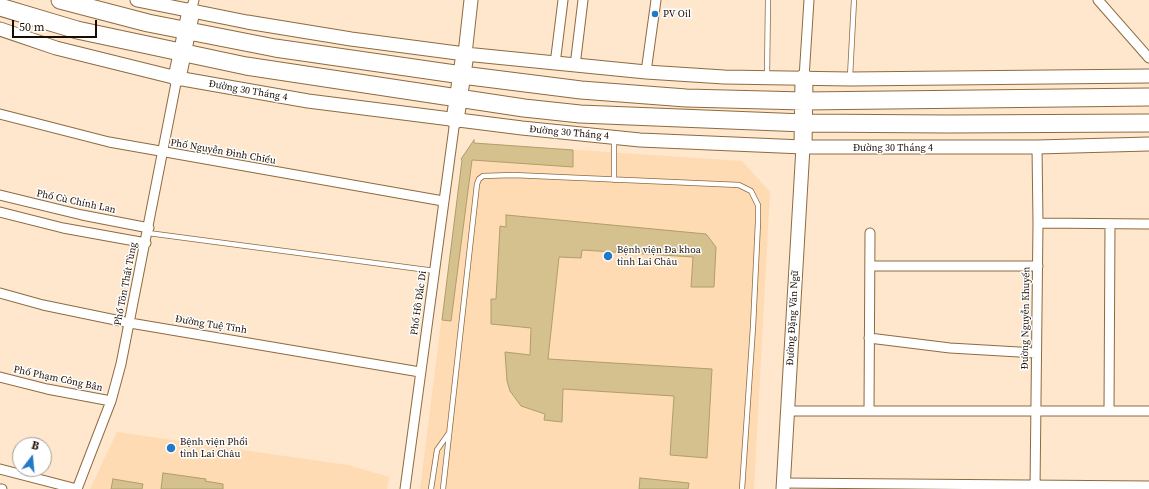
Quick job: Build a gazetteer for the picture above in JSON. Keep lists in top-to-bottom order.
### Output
{
  "streets": {
    "highway": ["Đường 30 Tháng 4"],
    "street": [
      "Phố Nguyễn Đình Chiểu",
      "Phố Cù Chính Lan",
      "Phố Tôn Thất Tùng",
      "Phố Hồ Đắc Di",
      "Đường Đặng Văn Ngữ",
      "Đường Nguyễn Khuyến",
      "Đường Tuệ Tĩnh",
      "Phố Phạm Công Bân"
    ]
  },
  "crossings": [
    ["Đường 30 Tháng 4", "Phố Tôn Thất Tùng"],
    ["Đường 30 Tháng 4", "Phố Hồ Đắc Di"],
    ["Đường 30 Tháng 4", "Đường Đặng Văn Ngữ"],
    ["Đường 30 Tháng 4", "Đường Nguyễn Khuyến"],
    ["Phố Nguyễn Đình Chiểu", "Phố Tôn Thất Tùng"],
    ["Phố Nguyễn Đình Chiểu", "Phố Hồ Đắc Di"],
    ["Phố Cù Chính Lan", "Phố Tôn Thất Tùng"],
    ["Phố Tôn Thất Tùng", "Đường Tuệ Tĩnh"],
    ["Phố Tôn Thất Tùng", "Phố Phạm Công Bân"],
    ["Phố Hồ Đắc Di", "Đường Tuệ Tĩnh"]
  ],
  "places": ["PV Oil", "Bệnh viện Đa khoa tỉnh Lai Châu", "Bệnh viện Phổi tỉnh Lai Châu"],
  "scale_bar": "50 m",
  "north": "top"
}
